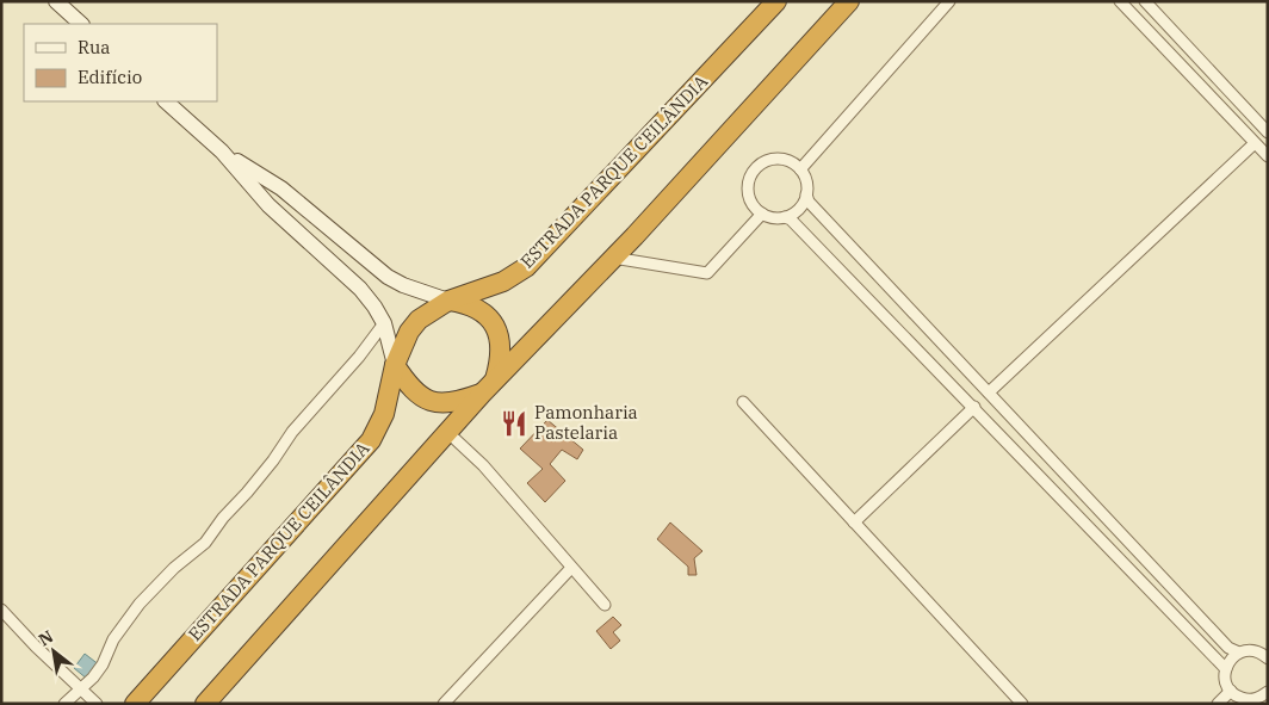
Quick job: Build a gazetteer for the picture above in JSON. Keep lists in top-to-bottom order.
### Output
{
  "streets": {
    "highway": ["ESTRADA PARQUE CEILÂNDIA"]
  },
  "places": {
    "restaurant": ["Pamonharia Pastelaria"]
  },
  "legend": ["Rua", "Edifício"],
  "north": "top left"
}
